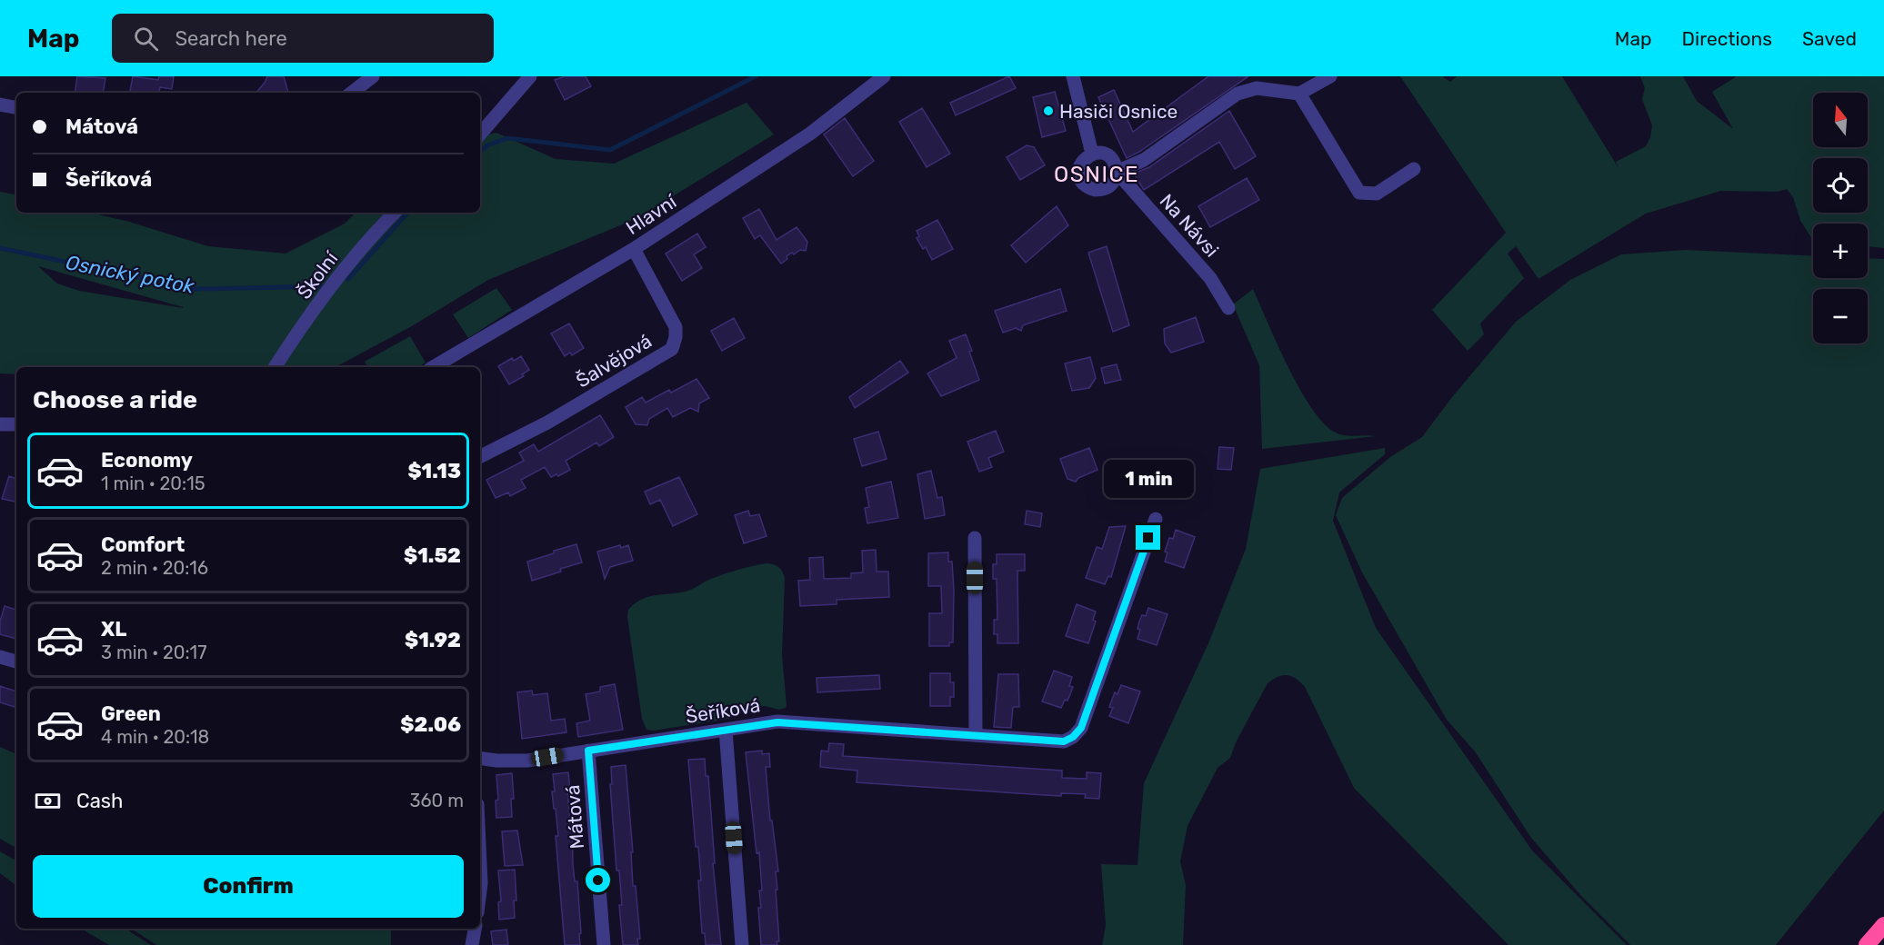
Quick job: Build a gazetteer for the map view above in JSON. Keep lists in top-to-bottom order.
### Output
{
  "streets": {
    "street": [
      "Hlavní",
      "Na Návsi",
      "Školní",
      "Šalvějová",
      "Šeříková",
      "Mátová"
    ]
  },
  "crossings": [
    ["Hlavní", "Šalvějová"],
    ["Šeříková", "Mátová"]
  ],
  "districts": ["OSNICE"],
  "water": ["Osnický potok"],
  "places": ["Hasiči Osnice"],
  "north": "top",
  "page": {
    "header": "Map",
    "search": "Search here",
    "nav": ["Map", "Directions", "Saved"],
    "map_buttons": ["+", "−"],
    "banner": ["Mátová", "Šeříková"],
    "heading": "Choose a ride",
    "list": [
      {
        "name": "Economy",
        "note": "1 min · 20:15",
        "value": "$1.13"
      },
      {
        "name": "Comfort",
        "note": "2 min · 20:16",
        "value": "$1.52"
      },
      {
        "name": "XL",
        "note": "3 min · 20:17",
        "value": "$1.92"
      },
      {
        "name": "Green",
        "note": "4 min · 20:18",
        "value": "$2.06"
      }
    ],
    "bubble": "1 min",
    "pay": ["Cash", "360 m"],
    "buttons": "Confirm"
  }
}
